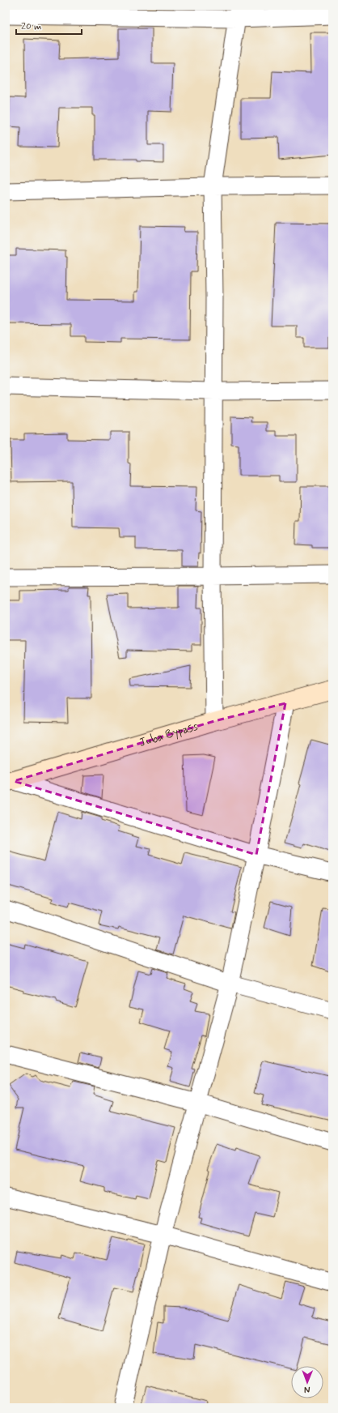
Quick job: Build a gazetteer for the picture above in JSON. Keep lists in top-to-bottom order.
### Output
{
  "streets": {
    "main road": ["Juba Bypass"]
  },
  "scale_bar": "20 m",
  "north": "bottom"
}
